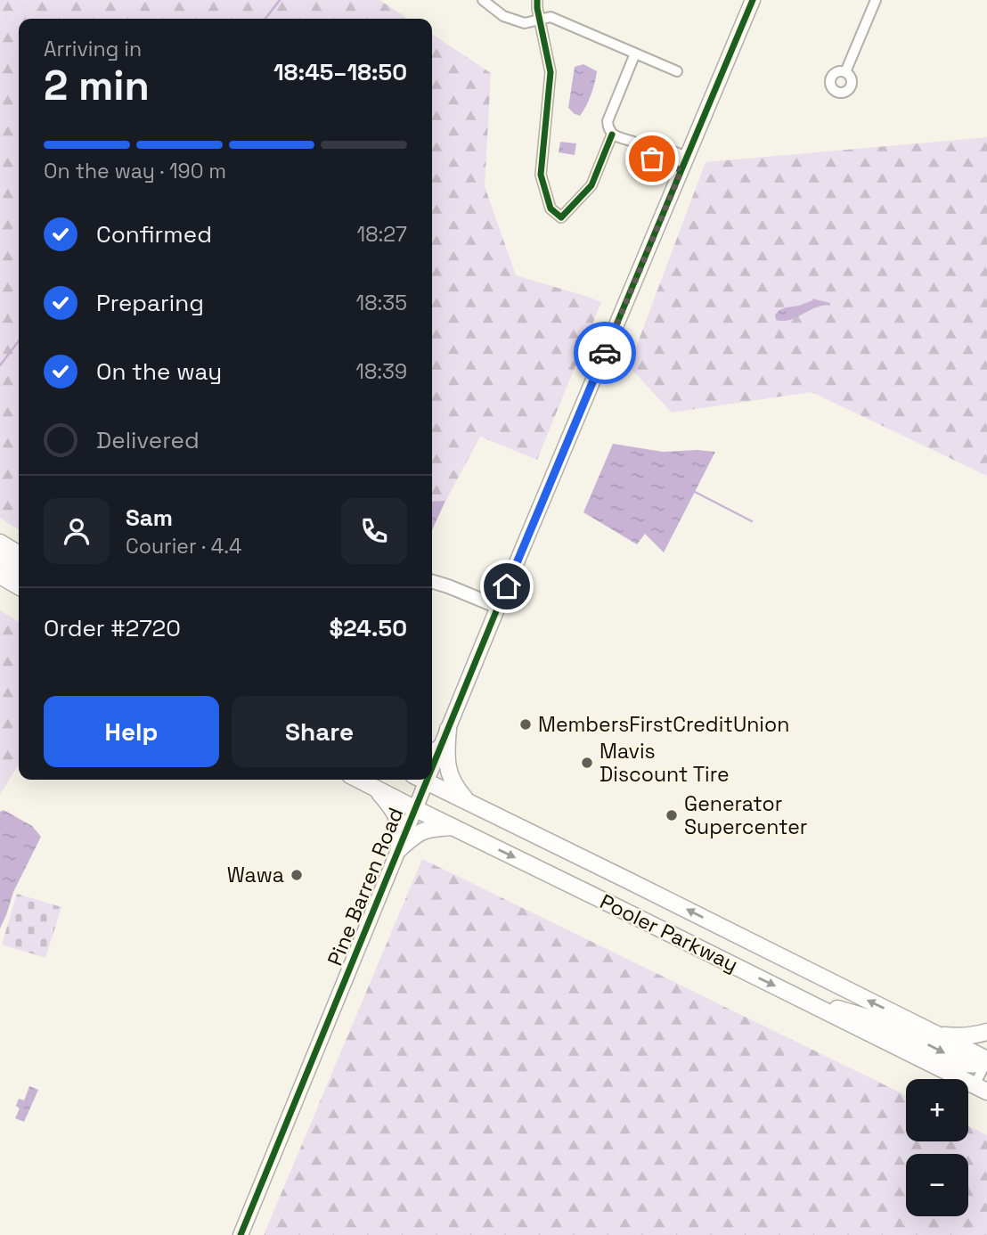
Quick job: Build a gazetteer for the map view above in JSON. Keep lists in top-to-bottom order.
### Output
{
  "streets": {
    "main road": ["Pine Barren Road", "Pooler Parkway"]
  },
  "crossings": [
    ["Pine Barren Road", "Pooler Parkway"]
  ],
  "places": [
    "MembersFirstCreditUnion",
    "Mavis Discount Tire",
    "Generator Supercenter",
    "Wawa"
  ],
  "page": {
    "heading": ["2 min", "Arriving in", "18:45–18:50"],
    "panel": [
      "Sam",
      "Courier · 4.4",
      "Order #2720",
      "$24.50"
    ],
    "bar": "On the way · 190 m",
    "list": [
      ["Confirmed", "18:27"],
      ["Preparing", "18:35"],
      ["On the way", "18:39"],
      "Delivered"
    ],
    "buttons": ["Help", "Share"],
    "map_buttons": ["+", "−"]
  }
}
